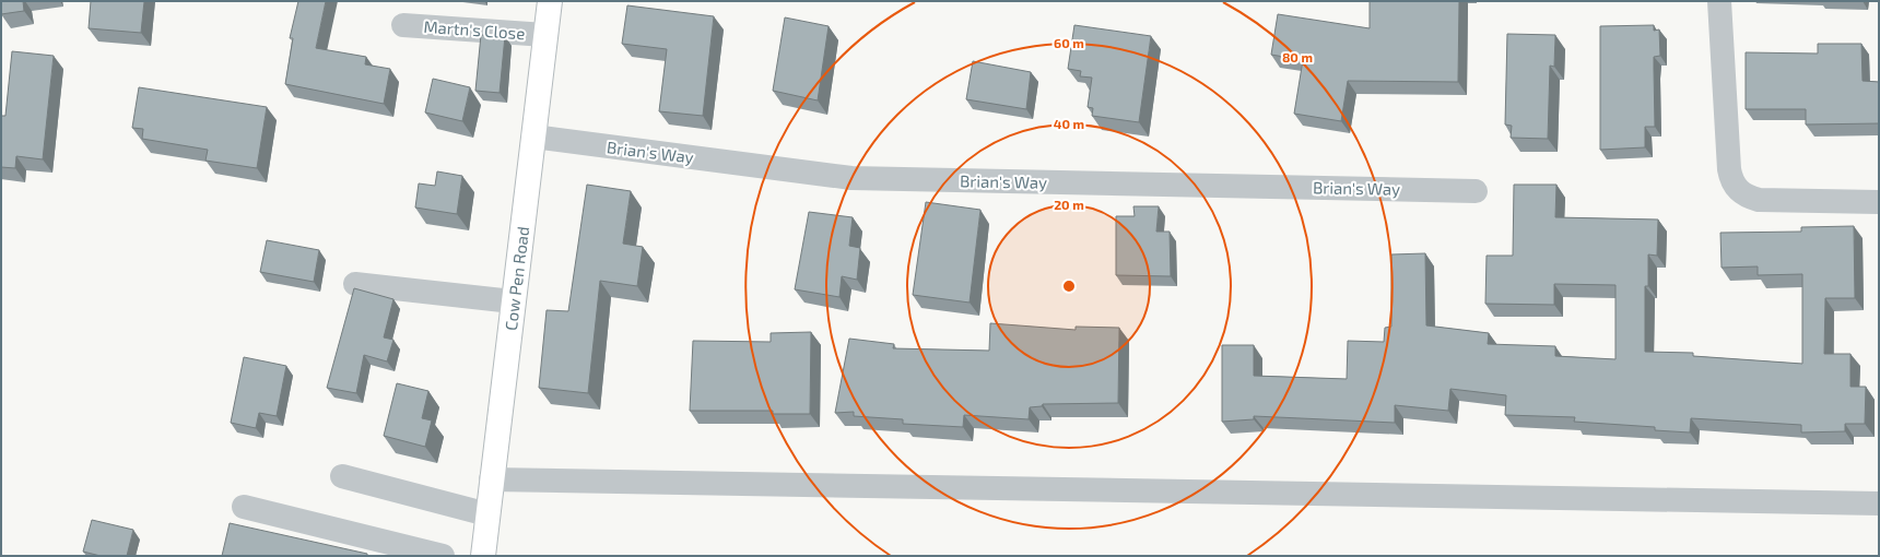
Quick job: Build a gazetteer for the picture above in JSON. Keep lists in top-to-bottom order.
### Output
{
  "streets": {
    "main road": ["Cow Pen Road"],
    "street": ["Martn's Close", "Brian's Way"]
  },
  "crossings": [
    ["Martn's Close", "Cow Pen Road"],
    ["Brian's Way", "Cow Pen Road"]
  ],
  "rings": [
    "60 m",
    "80 m",
    "40 m",
    "20 m"
  ]
}
